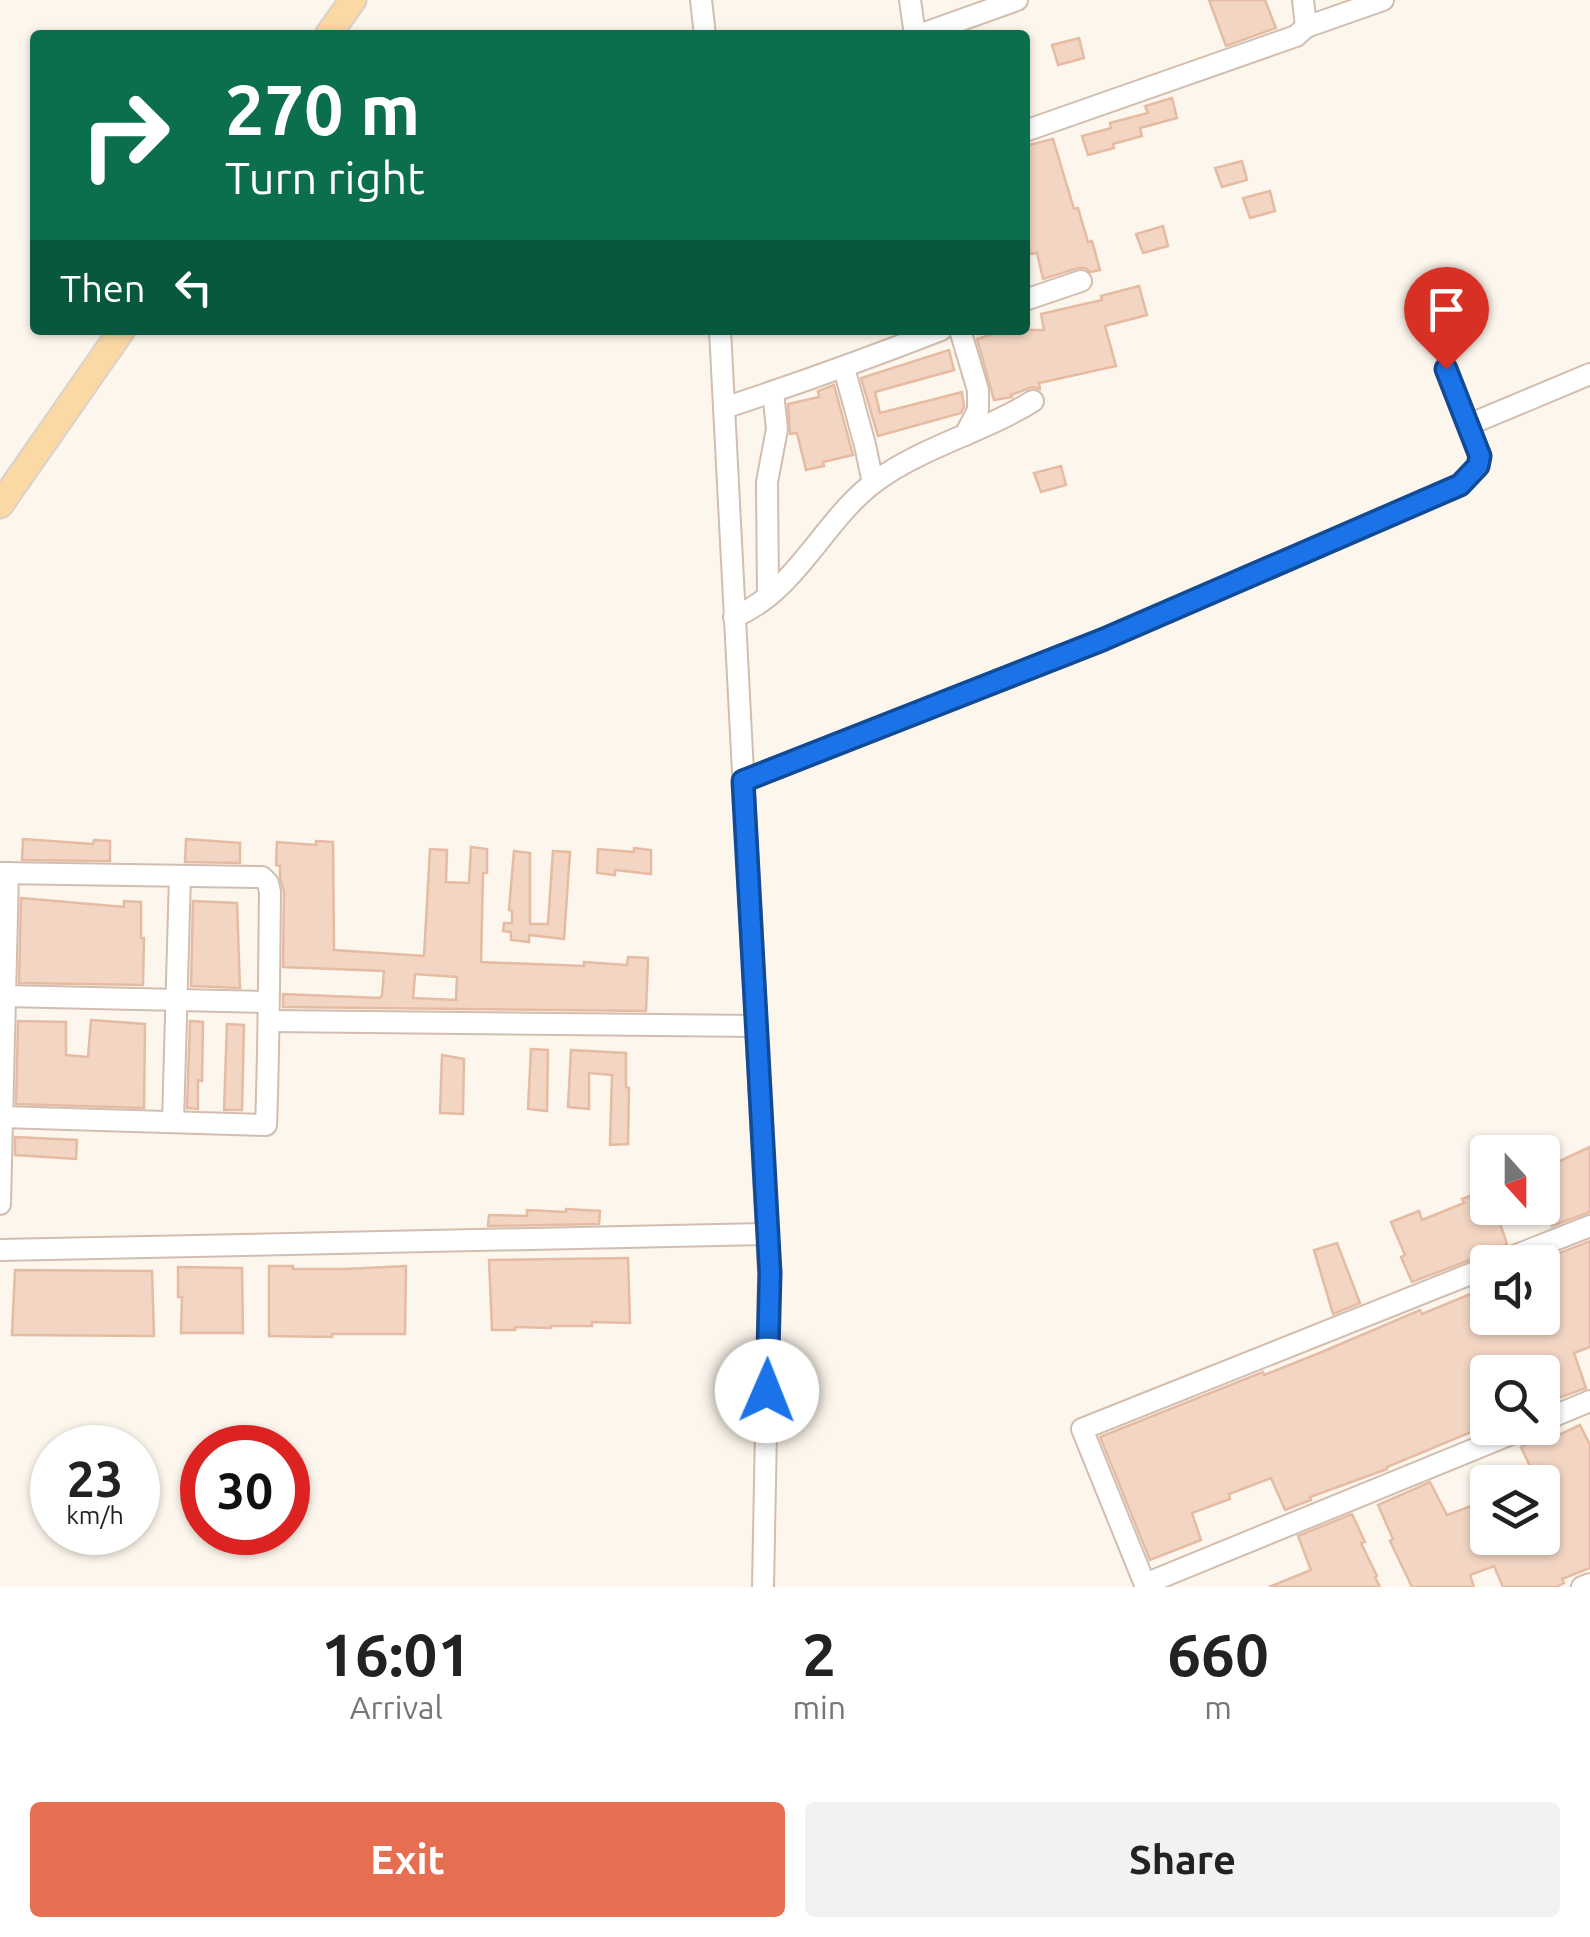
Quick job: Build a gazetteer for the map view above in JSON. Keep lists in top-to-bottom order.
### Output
{
  "north": "bottom",
  "page": {
    "turn": ["270 m", "Turn right"],
    "then": "Then",
    "speed": "23 km/h",
    "limit": "30",
    "eta": [
      "16:01",
      "Arrival",
      "2",
      "min",
      "660",
      "m"
    ],
    "buttons": ["Exit", "Share"]
  }
}
